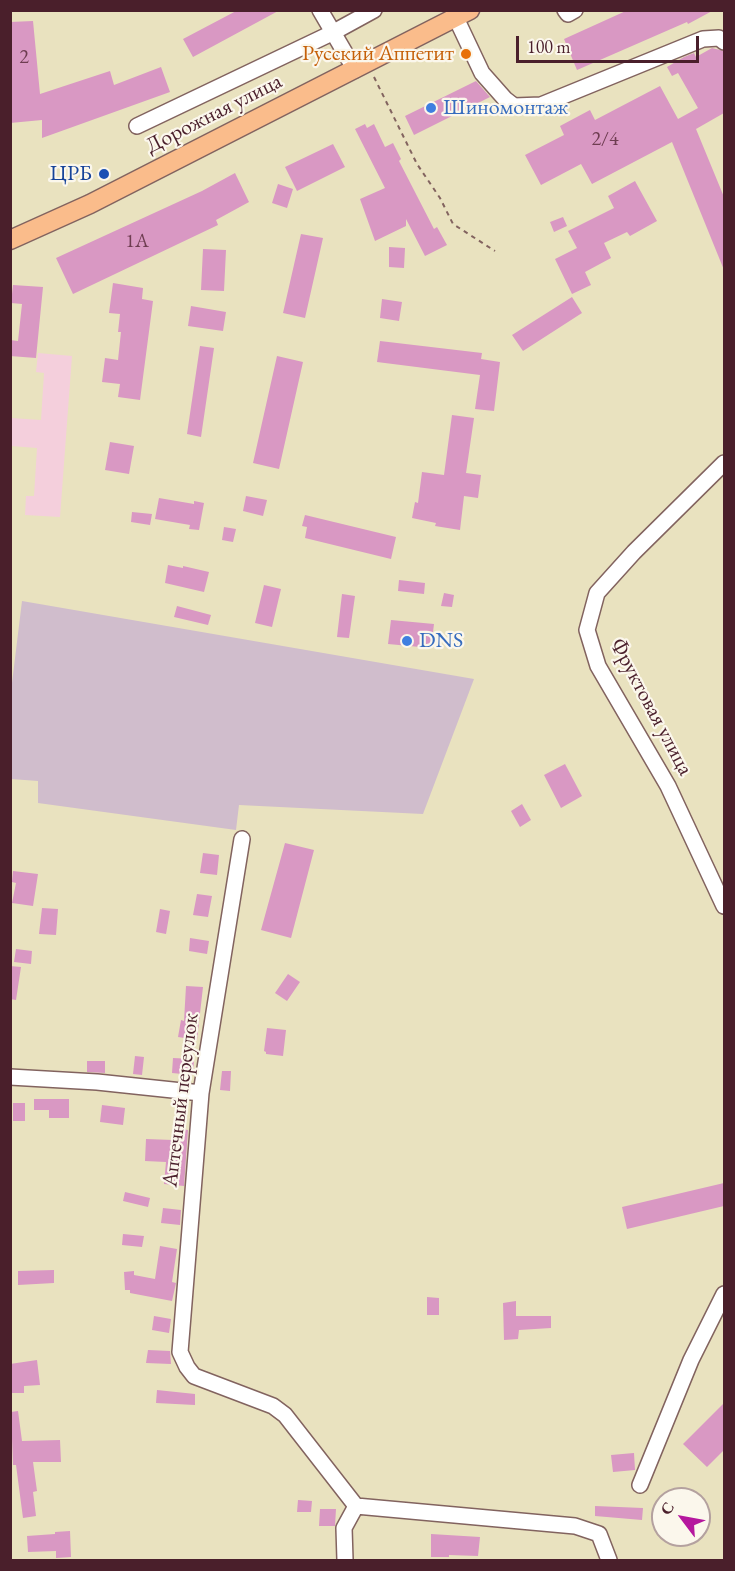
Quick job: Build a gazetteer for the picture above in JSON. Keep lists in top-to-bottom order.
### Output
{
  "streets": {
    "main road": ["Дорожная улица"],
    "street": ["Фруктовая улица", "Аптечный переулок"]
  },
  "places": [
    "Русский Аппетит",
    "Шиномонтаж",
    "ЦРБ",
    "DNS"
  ],
  "house_numbers": ["2", "2/4", "1А"],
  "scale_bar": "100 m",
  "north": "top left"
}
